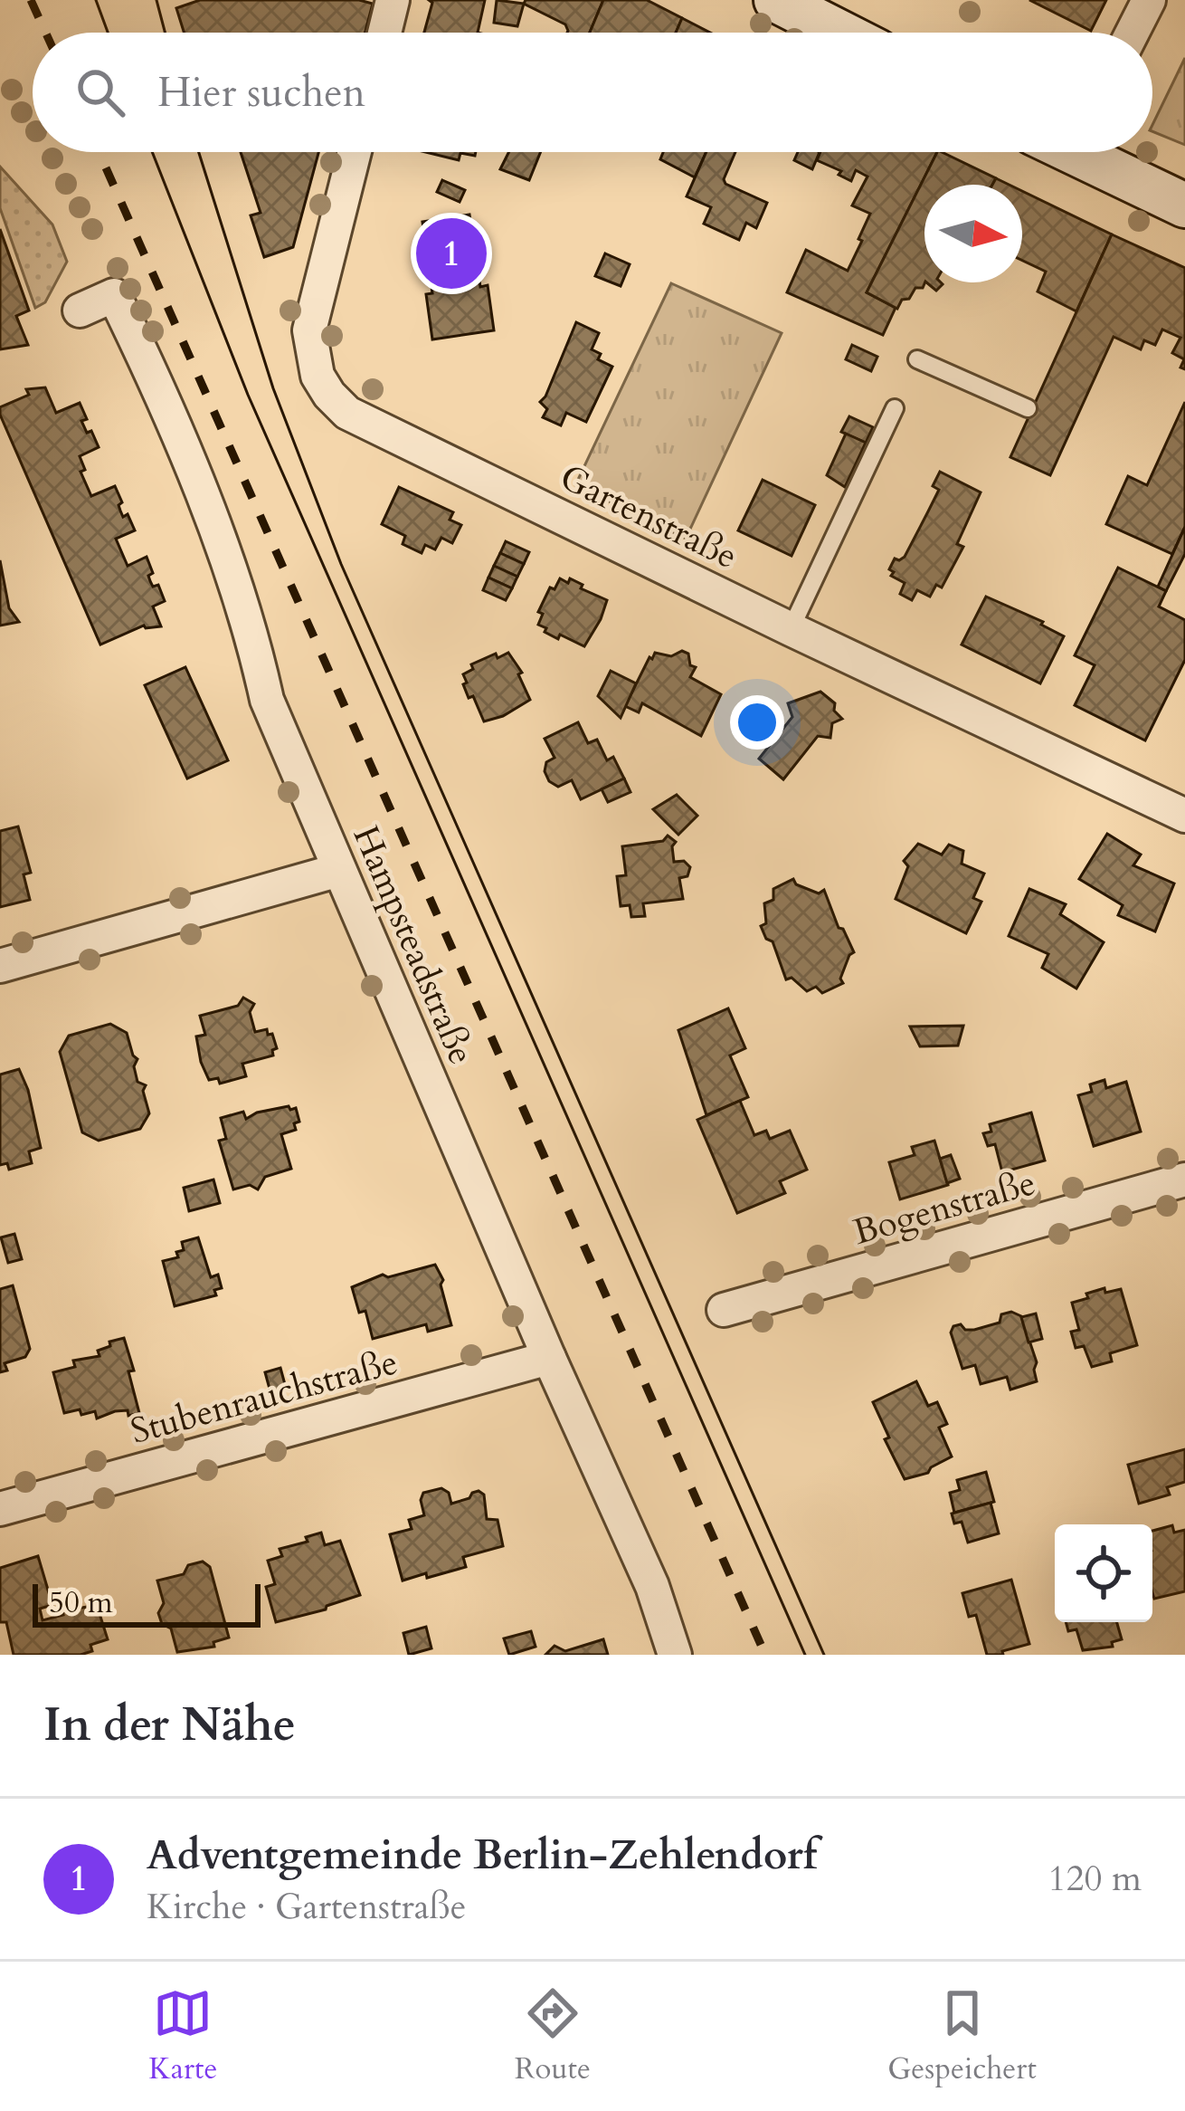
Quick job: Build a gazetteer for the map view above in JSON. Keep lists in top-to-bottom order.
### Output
{
  "streets": {
    "street": [
      "Gartenstraße",
      "Hampsteadstraße",
      "Bogenstraße",
      "Stubenrauchstraße"
    ]
  },
  "crossings": [
    ["Hampsteadstraße", "Stubenrauchstraße"]
  ],
  "scale_bar": "50 m",
  "north": "right",
  "page": {
    "search": "Hier suchen",
    "pins": "1",
    "scale": "50 m",
    "heading": "In der Nähe",
    "list": [
      {
        "mark": "1",
        "name": "Adventgemeinde Berlin-Zehlendorf",
        "note": "Kirche · Gartenstraße",
        "value": "120 m"
      }
    ],
    "nav": ["Karte", "Route", "Gespeichert"]
  }
}
